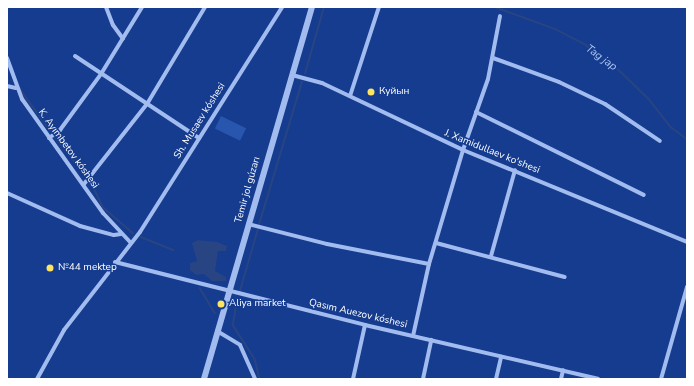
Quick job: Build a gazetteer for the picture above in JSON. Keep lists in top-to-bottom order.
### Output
{
  "streets": {
    "street": [
      "Sh. Musaev kóshesi",
      "K. Ayımbetov kóshesi",
      "J. Xamidullaev ko'shesi",
      "Temir jol gúzarı",
      "Qasım Auezov kóshesi"
    ]
  },
  "crossings": [
    ["Sh. Musaev kóshesi", "K. Ayımbetov kóshesi"],
    ["Sh. Musaev kóshesi", "Qasım Auezov kóshesi"],
    ["J. Xamidullaev ko'shesi", "Temir jol gúzarı"],
    ["Temir jol gúzarı", "Qasım Auezov kóshesi"]
  ],
  "water": ["Tag jap"],
  "places": ["Куйын", "№44 mektep", "Aliya market"]
}
